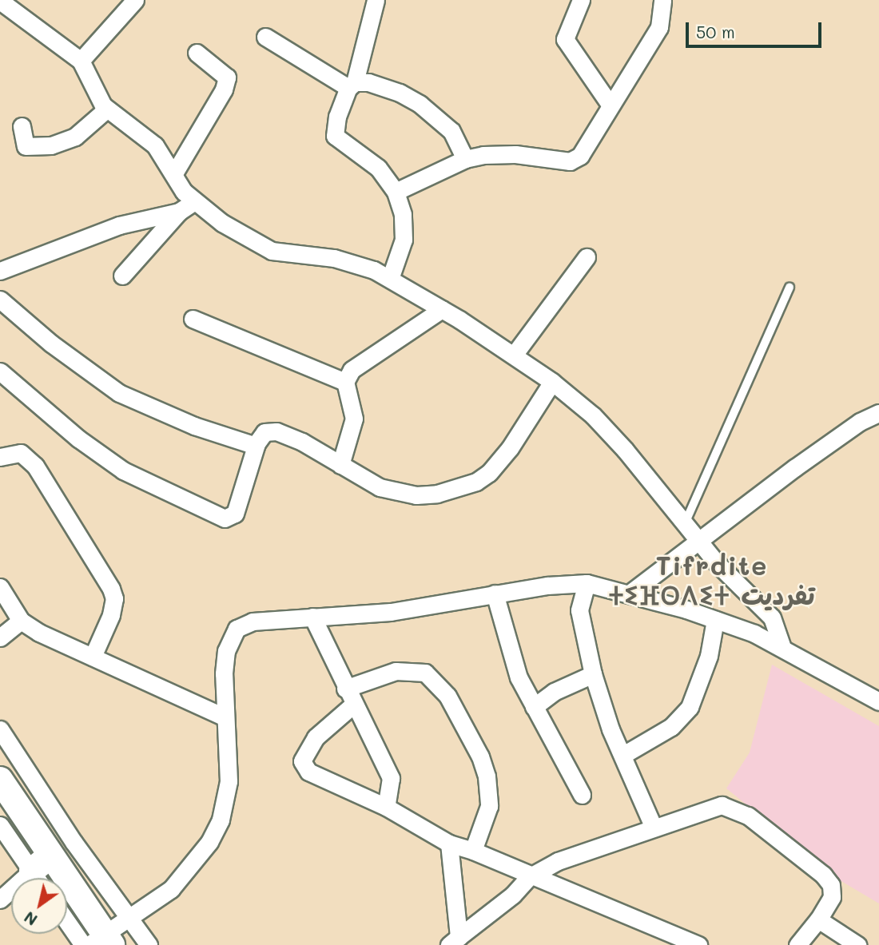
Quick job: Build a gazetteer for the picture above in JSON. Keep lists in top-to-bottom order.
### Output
{
  "districts": ["Tifrdite ⵜⵉⴼⵔⴷⵉⵜ تفرديت"],
  "scale_bar": "50 m",
  "north": "bottom left"
}
